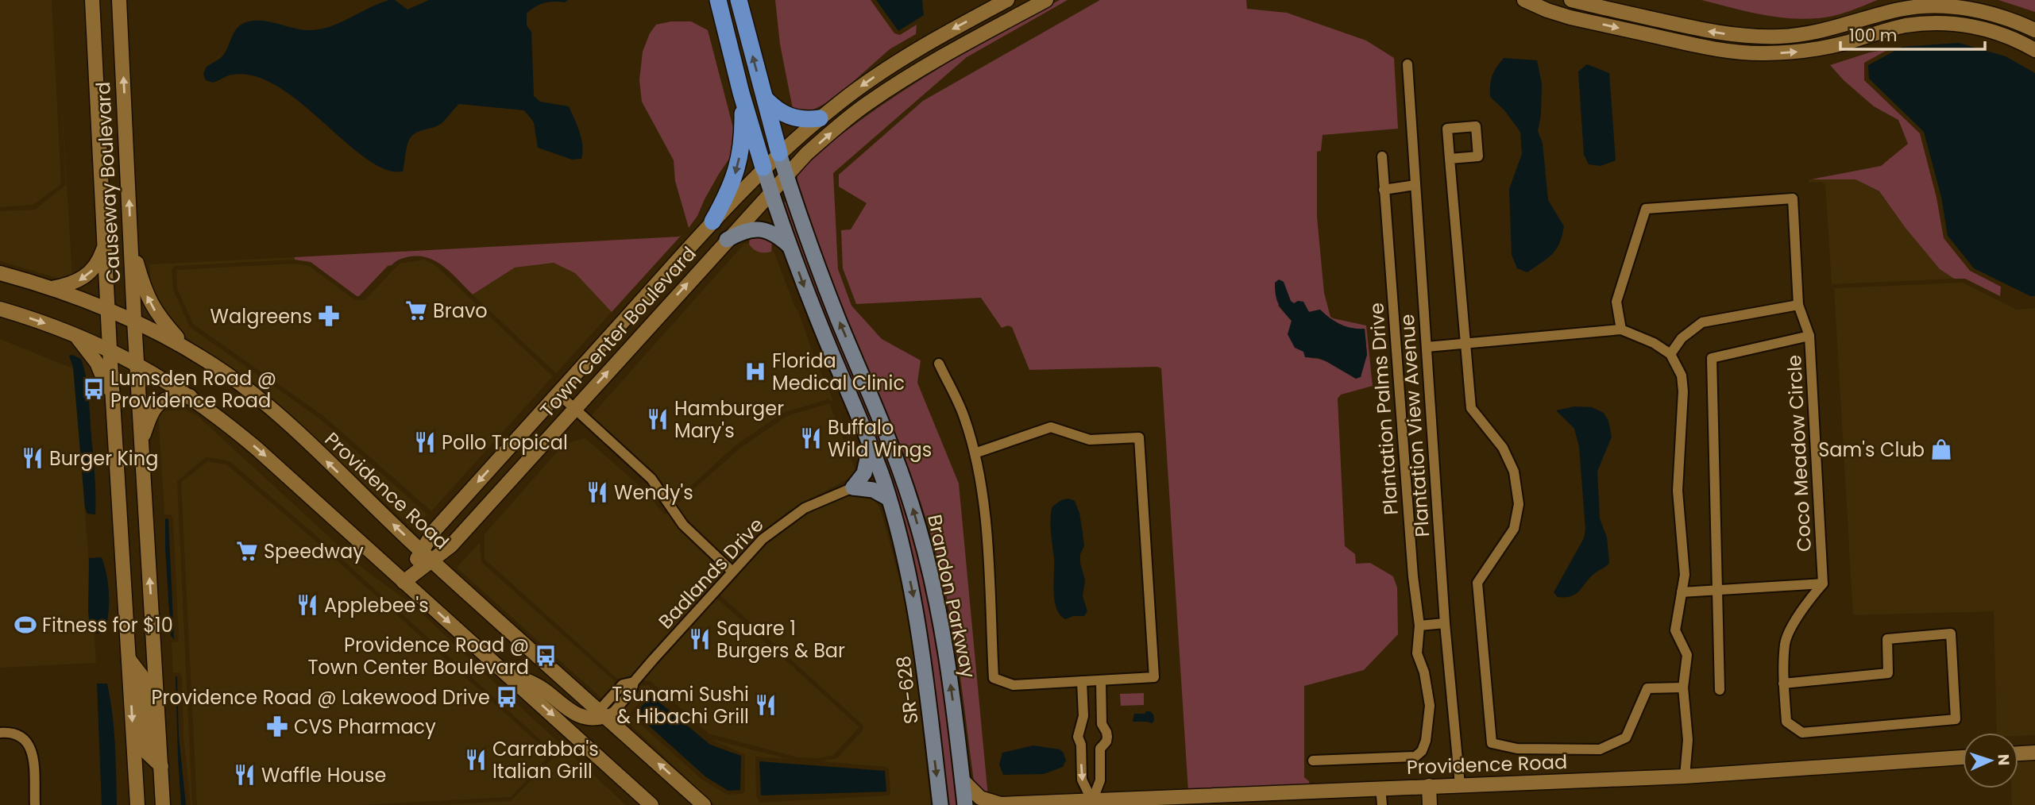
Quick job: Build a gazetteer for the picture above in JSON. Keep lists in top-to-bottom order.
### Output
{
  "streets": {
    "main road": [
      "Causeway Boulevard",
      "Town Center Boulevard",
      "Providence Road",
      "Brandon Parkway",
      "SR-628"
    ],
    "street": [
      "Plantation Palms Drive",
      "Plantation View Avenue",
      "Coco Meadow Circle",
      "Badlands Drive"
    ]
  },
  "crossings": [
    ["Causeway Boulevard", "Providence Road"],
    ["Town Center Boulevard", "Providence Road"],
    ["Town Center Boulevard", "Brandon Parkway"],
    ["Plantation View Avenue", "Providence Road"],
    ["Providence Road", "Badlands Drive"],
    ["Providence Road", "Brandon Parkway"]
  ],
  "one_way": ["SR-628"],
  "places": {
    "supermarket": ["Bravo", "Speedway"],
    "pharmacy": ["Walgreens", "CVS Pharmacy"],
    "hospital": ["Florida Medical Clinic"],
    "bus stop": ["Lumsden Road @ Providence Road", "Providence Road @ Town Center Boulevard", "Providence Road @ Lakewood Drive"],
    "restaurant": [
      "Hamburger Mary's",
      "Buffalo Wild Wings",
      "Pollo Tropical",
      "Burger King",
      "Wendy's",
      "Applebee's",
      "Square 1 Burgers & Bar",
      "Tsunami Sushi & Hibachi Grill",
      "Carrabba's Italian Grill",
      "Waffle House"
    ],
    "shop": ["Sam's Club"],
    "sports": ["Fitness for $10"]
  },
  "scale_bar": "100 m",
  "north": "right"
}
